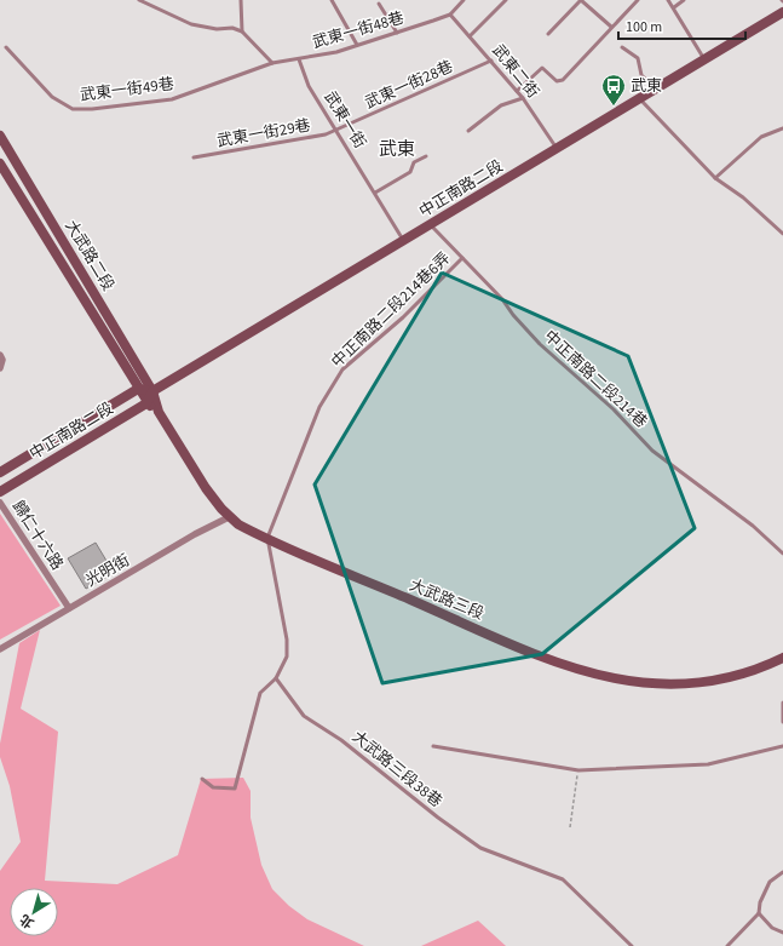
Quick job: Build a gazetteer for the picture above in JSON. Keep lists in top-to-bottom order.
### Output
{
  "streets": {
    "street": [
      "中正南路二段",
      "大武路二段",
      "歸仁十六路",
      "光明街",
      "大武路三段"
    ],
    "lane": [
      "武東一街48巷",
      "武東二街",
      "武東一街28巷",
      "武東一街49巷",
      "武東一街",
      "武東一街29巷",
      "中正南路二段214巷6弄",
      "中正南路二段214巷",
      "大武路三段38巷"
    ]
  },
  "crossings": [
    ["武東一街48巷", "武東二街"],
    ["武東一街48巷", "武東一街49巷"],
    ["武東一街48巷", "武東一街"],
    ["武東二街", "武東一街28巷"],
    ["武東二街", "中正南路二段"],
    ["武東一街28巷", "武東一街"],
    ["武東一街28巷", "武東一街29巷"],
    ["武東一街49巷", "武東一街"],
    ["武東一街", "武東一街29巷"],
    ["武東一街", "中正南路二段"],
    ["中正南路二段", "大武路二段"],
    ["中正南路二段", "中正南路二段214巷"],
    ["中正南路二段", "大武路三段"],
    ["大武路二段", "大武路三段"],
    ["中正南路二段214巷6弄", "中正南路二段214巷"],
    ["中正南路二段214巷6弄", "大武路三段"],
    ["歸仁十六路", "光明街"],
    ["光明街", "大武路三段"]
  ],
  "districts": ["武東"],
  "places": {
    "bus stop": ["武東"]
  },
  "scale_bar": "100 m",
  "north": "bottom left"
}
